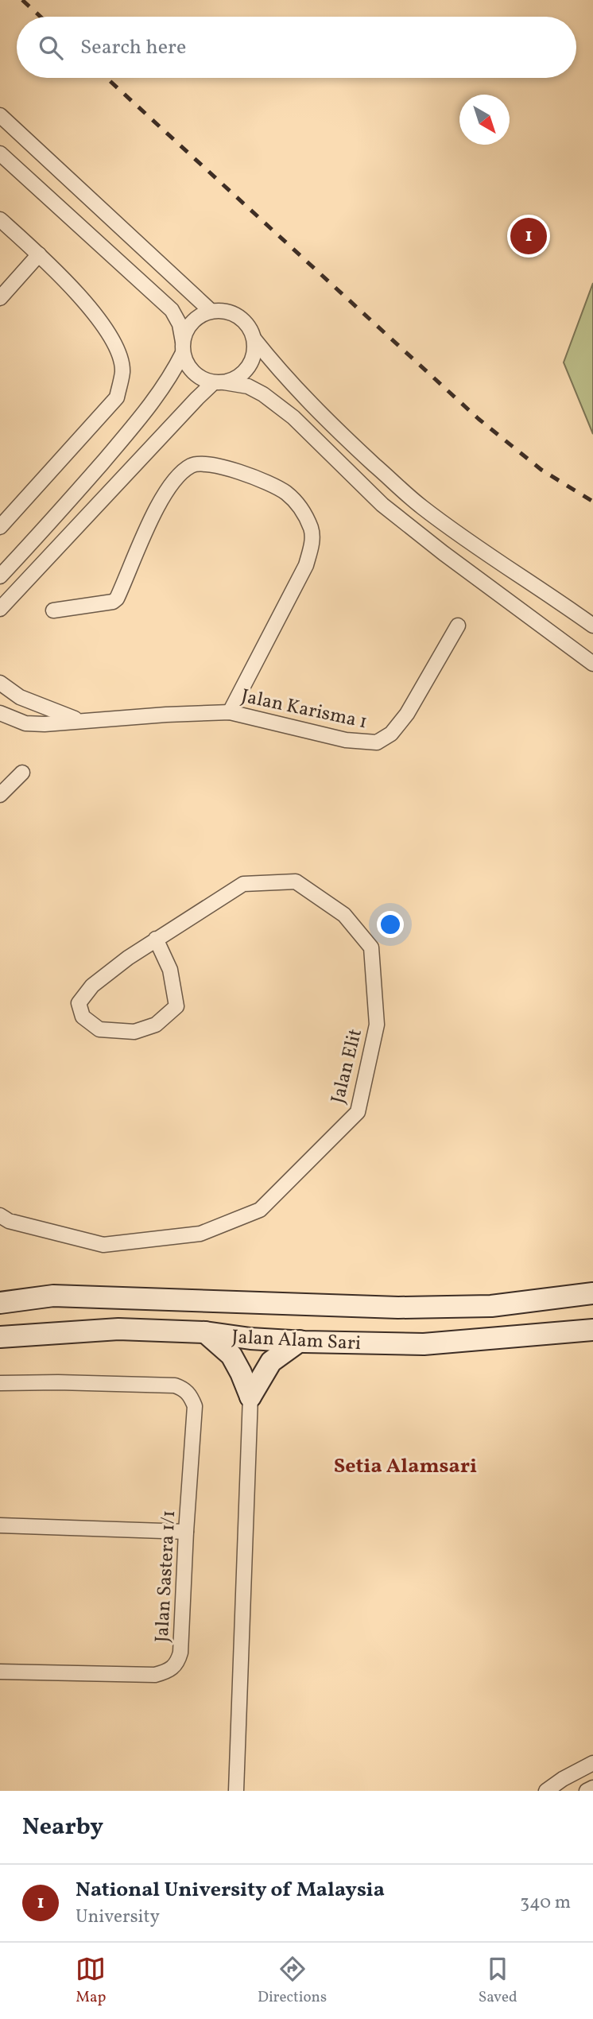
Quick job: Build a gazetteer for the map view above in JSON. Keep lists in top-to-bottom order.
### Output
{
  "streets": {
    "street": [
      "Jalan Karisma 1",
      "Jalan Elit",
      "Jalan Alam Sari",
      "Jalan Sastera 1/1"
    ]
  },
  "districts": ["Setia Alamsari"],
  "north": "bottom right",
  "page": {
    "search": "Search here",
    "pins": "1",
    "heading": "Nearby",
    "list": [
      {
        "mark": "1",
        "name": "National University of Malaysia",
        "note": "University",
        "value": "340 m"
      }
    ],
    "nav": ["Map", "Directions", "Saved"]
  }
}
